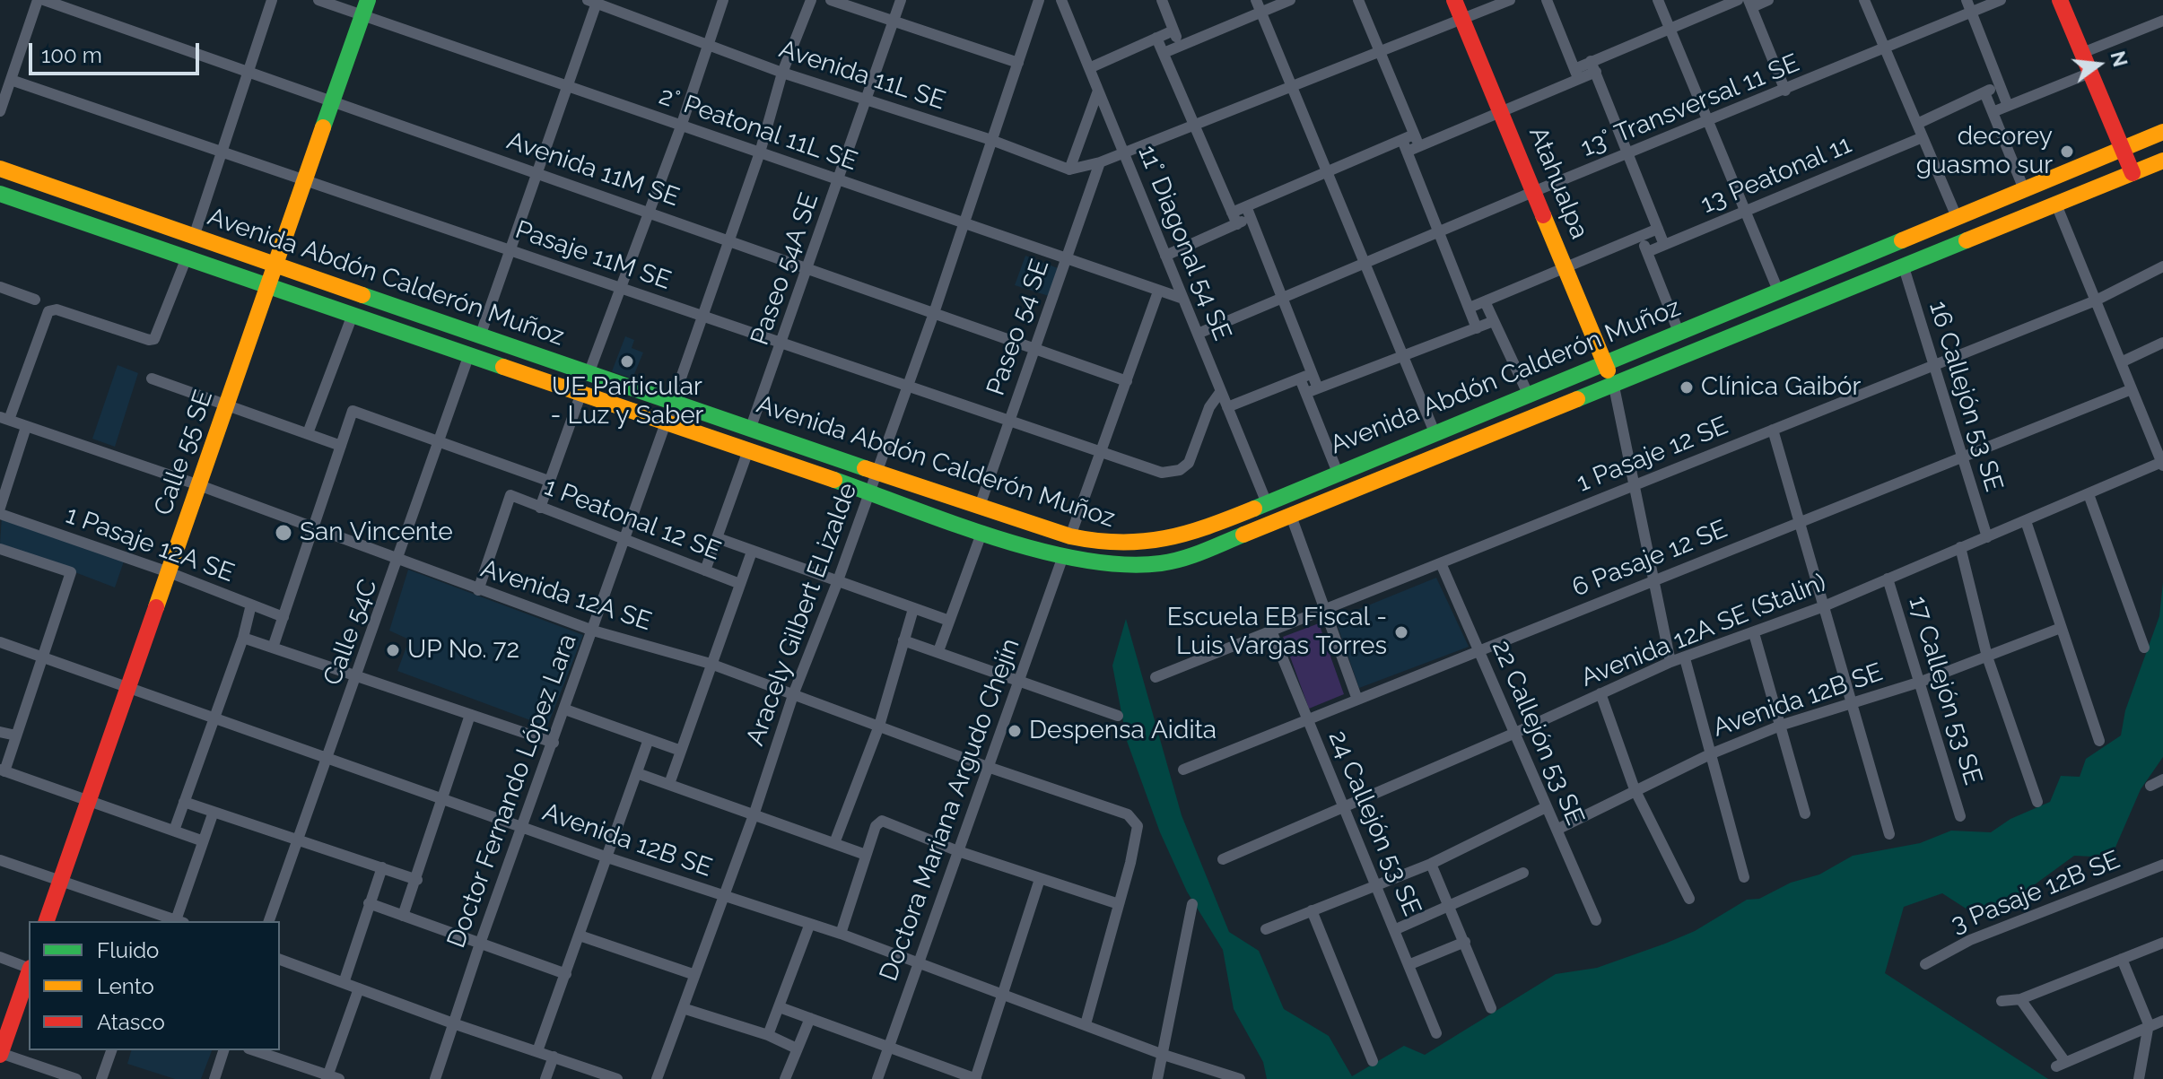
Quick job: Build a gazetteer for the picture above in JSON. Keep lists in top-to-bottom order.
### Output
{
  "streets": {
    "main road": ["Atahualpa", "Avenida Abdón Calderón Muñoz", "Calle 55 SE"],
    "street": [
      "Avenida 11L SE",
      "13° Transversal 11 SE",
      "2° Peatonal 11L SE",
      "Avenida 11M SE",
      "13 Peatonal 11",
      "11° Diagonal 54 SE",
      "Pasaje 11M SE",
      "Paseo 54A SE",
      "Paseo 54 SE",
      "16 Callejón 53 SE",
      "1 Pasaje 12 SE",
      "1 Peatonal 12 SE",
      "1 Pasaje 12A SE",
      "6 Pasaje 12 SE",
      "Avenida 12A SE",
      "Aracely Gilbert ELizalde",
      "Avenida 12A SE (Stalin)",
      "Calle 54C",
      "17 Callejón 53 SE",
      "Avenida 12B SE",
      "22 Callejón 53 SE",
      "Doctor Fernando López Lara",
      "Doctora Mariana Argudo Chejín",
      "24 Callejón 53 SE",
      "3 Pasaje 12B SE"
    ]
  },
  "crossings": [
    ["Avenida 11L SE", "Paseo 54A SE"],
    ["Avenida 11L SE", "Aracely Gilbert ELizalde"],
    ["13° Transversal 11 SE", "Atahualpa"],
    ["13° Transversal 11 SE", "11° Diagonal 54 SE"],
    ["2° Peatonal 11L SE", "11° Diagonal 54 SE"],
    ["2° Peatonal 11L SE", "Paseo 54A SE"],
    ["2° Peatonal 11L SE", "Paseo 54 SE"],
    ["2° Peatonal 11L SE", "Calle 55 SE"],
    ["2° Peatonal 11L SE", "Aracely Gilbert ELizalde"],
    ["Avenida 11M SE", "Paseo 54A SE"],
    ["Avenida 11M SE", "Paseo 54 SE"],
    ["Avenida 11M SE", "Calle 55 SE"],
    ["Avenida 11M SE", "Aracely Gilbert ELizalde"],
    ["Atahualpa", "Avenida Abdón Calderón Muñoz"],
    ["11° Diagonal 54 SE", "Pasaje 11M SE"],
    ["11° Diagonal 54 SE", "Avenida Abdón Calderón Muñoz"],
    ["Pasaje 11M SE", "Paseo 54A SE"],
    ["Pasaje 11M SE", "Paseo 54 SE"],
    ["Pasaje 11M SE", "Calle 55 SE"],
    ["Pasaje 11M SE", "Aracely Gilbert ELizalde"],
    ["Paseo 54A SE", "Avenida Abdón Calderón Muñoz"],
    ["Avenida Abdón Calderón Muñoz", "Paseo 54 SE"],
    ["Avenida Abdón Calderón Muñoz", "16 Callejón 53 SE"],
    ["Avenida Abdón Calderón Muñoz", "Calle 55 SE"],
    ["Avenida Abdón Calderón Muñoz", "Aracely Gilbert ELizalde"],
    ["Avenida Abdón Calderón Muñoz", "Calle 54C"],
    ["Avenida Abdón Calderón Muñoz", "Doctor Fernando López Lara"],
    ["Avenida Abdón Calderón Muñoz", "Doctora Mariana Argudo Chejín"],
    ["16 Callejón 53 SE", "1 Pasaje 12 SE"],
    ["16 Callejón 53 SE", "6 Pasaje 12 SE"],
    ["16 Callejón 53 SE", "Avenida 12A SE (Stalin)"],
    ["Calle 55 SE", "1 Pasaje 12A SE"],
    ["Calle 55 SE", "Avenida 12A SE"],
    ["Calle 55 SE", "Avenida 12B SE"],
    ["1 Pasaje 12 SE", "22 Callejón 53 SE"],
    ["1 Pasaje 12 SE", "24 Callejón 53 SE"],
    ["1 Peatonal 12 SE", "Avenida 12A SE"],
    ["1 Peatonal 12 SE", "Doctor Fernando López Lara"],
    ["6 Pasaje 12 SE", "22 Callejón 53 SE"],
    ["6 Pasaje 12 SE", "24 Callejón 53 SE"],
    ["Avenida 12A SE", "Aracely Gilbert ELizalde"],
    ["Avenida 12A SE", "Calle 54C"],
    ["Avenida 12A SE", "Doctor Fernando López Lara"],
    ["Avenida 12A SE", "Doctora Mariana Argudo Chejín"],
    ["Aracely Gilbert ELizalde", "Avenida 12B SE"],
    ["Avenida 12A SE (Stalin)", "17 Callejón 53 SE"],
    ["Avenida 12A SE (Stalin)", "22 Callejón 53 SE"],
    ["Avenida 12A SE (Stalin)", "24 Callejón 53 SE"],
    ["Calle 54C", "Avenida 12B SE"],
    ["17 Callejón 53 SE", "Avenida 12B SE"],
    ["Avenida 12B SE", "22 Callejón 53 SE"],
    ["Avenida 12B SE", "Doctor Fernando López Lara"],
    ["Avenida 12B SE", "Doctora Mariana Argudo Chejín"]
  ],
  "places": [
    "decorey guasmo sur",
    "UE Particular - Luz y Saber",
    "Clínica Gaibór",
    "San Vincente",
    "Escuela EB Fiscal - Luis Vargas Torres",
    "UP No. 72",
    "Despensa Aidita"
  ],
  "legend": ["Fluido", "Lento", "Atasco"],
  "scale_bar": "100 m",
  "north": "right"
}
